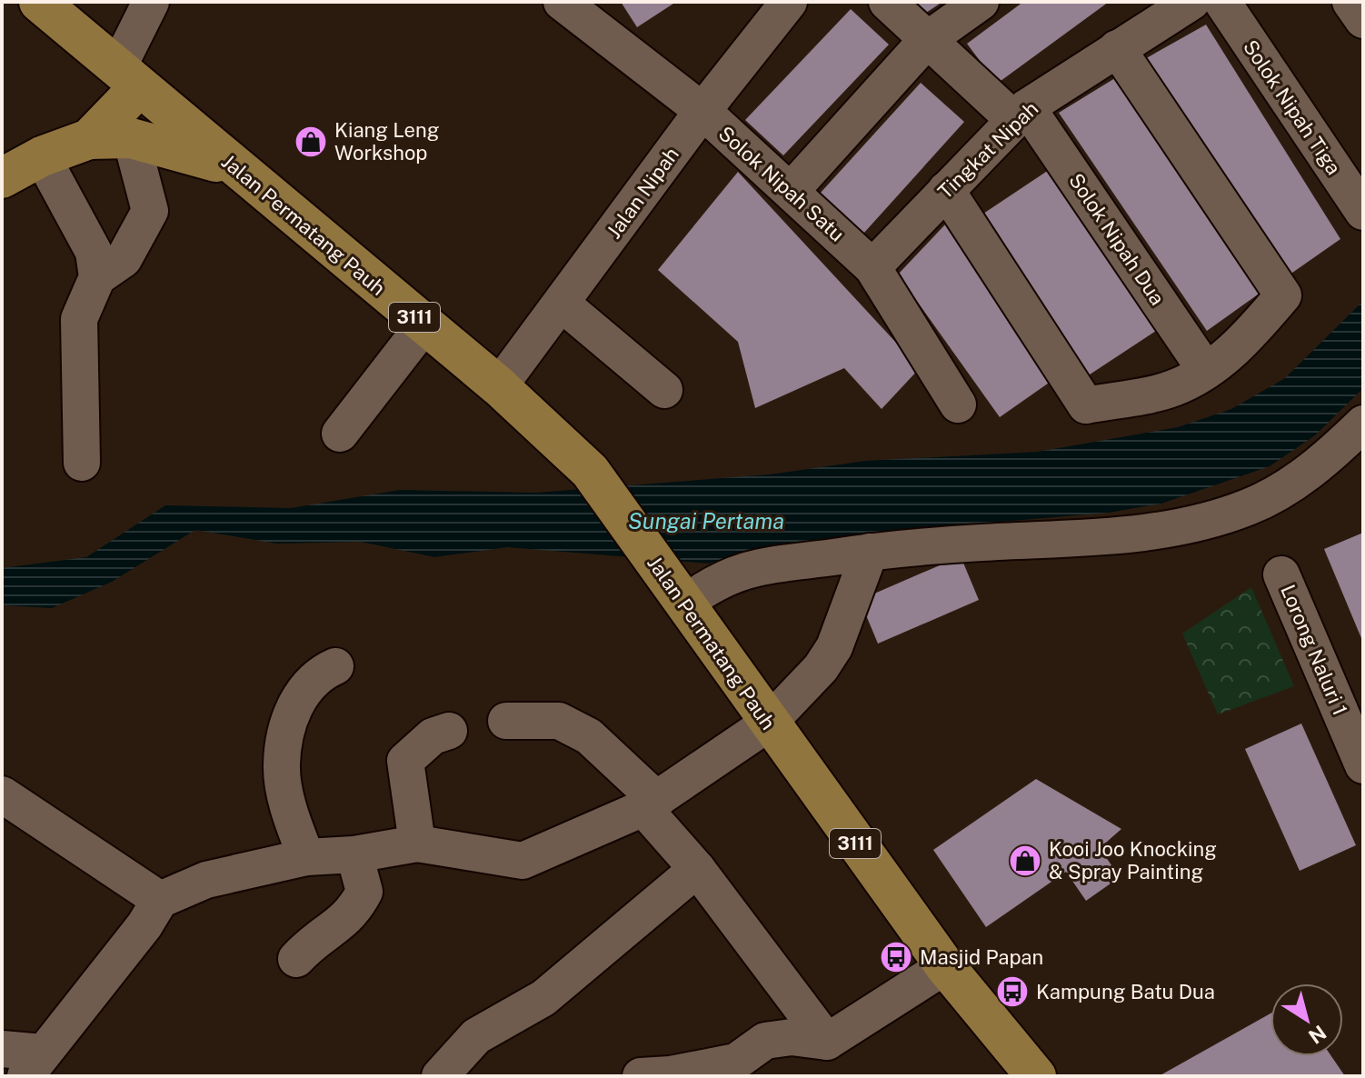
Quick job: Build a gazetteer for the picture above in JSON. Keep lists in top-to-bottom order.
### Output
{
  "streets": {
    "main road": ["Jalan Permatang Pauh", "3111"],
    "street": [
      "Solok Nipah Tiga",
      "Tingkat Nipah",
      "Solok Nipah Satu",
      "Jalan Nipah",
      "Solok Nipah Dua",
      "Lorong Naluri 1"
    ]
  },
  "crossings": [
    ["Tingkat Nipah", "Solok Nipah Satu"],
    ["Tingkat Nipah", "Solok Nipah Dua"],
    ["Solok Nipah Satu", "Jalan Nipah"],
    ["Jalan Nipah", "Jalan Permatang Pauh"]
  ],
  "water": ["Sungai Pertama"],
  "places": {
    "shop": ["Kiang Leng Workshop", "Kooi Joo Knocking & Spray Painting"],
    "bus stop": ["Masjid Papan", "Kampung Batu Dua"]
  },
  "north": "bottom right"
}
